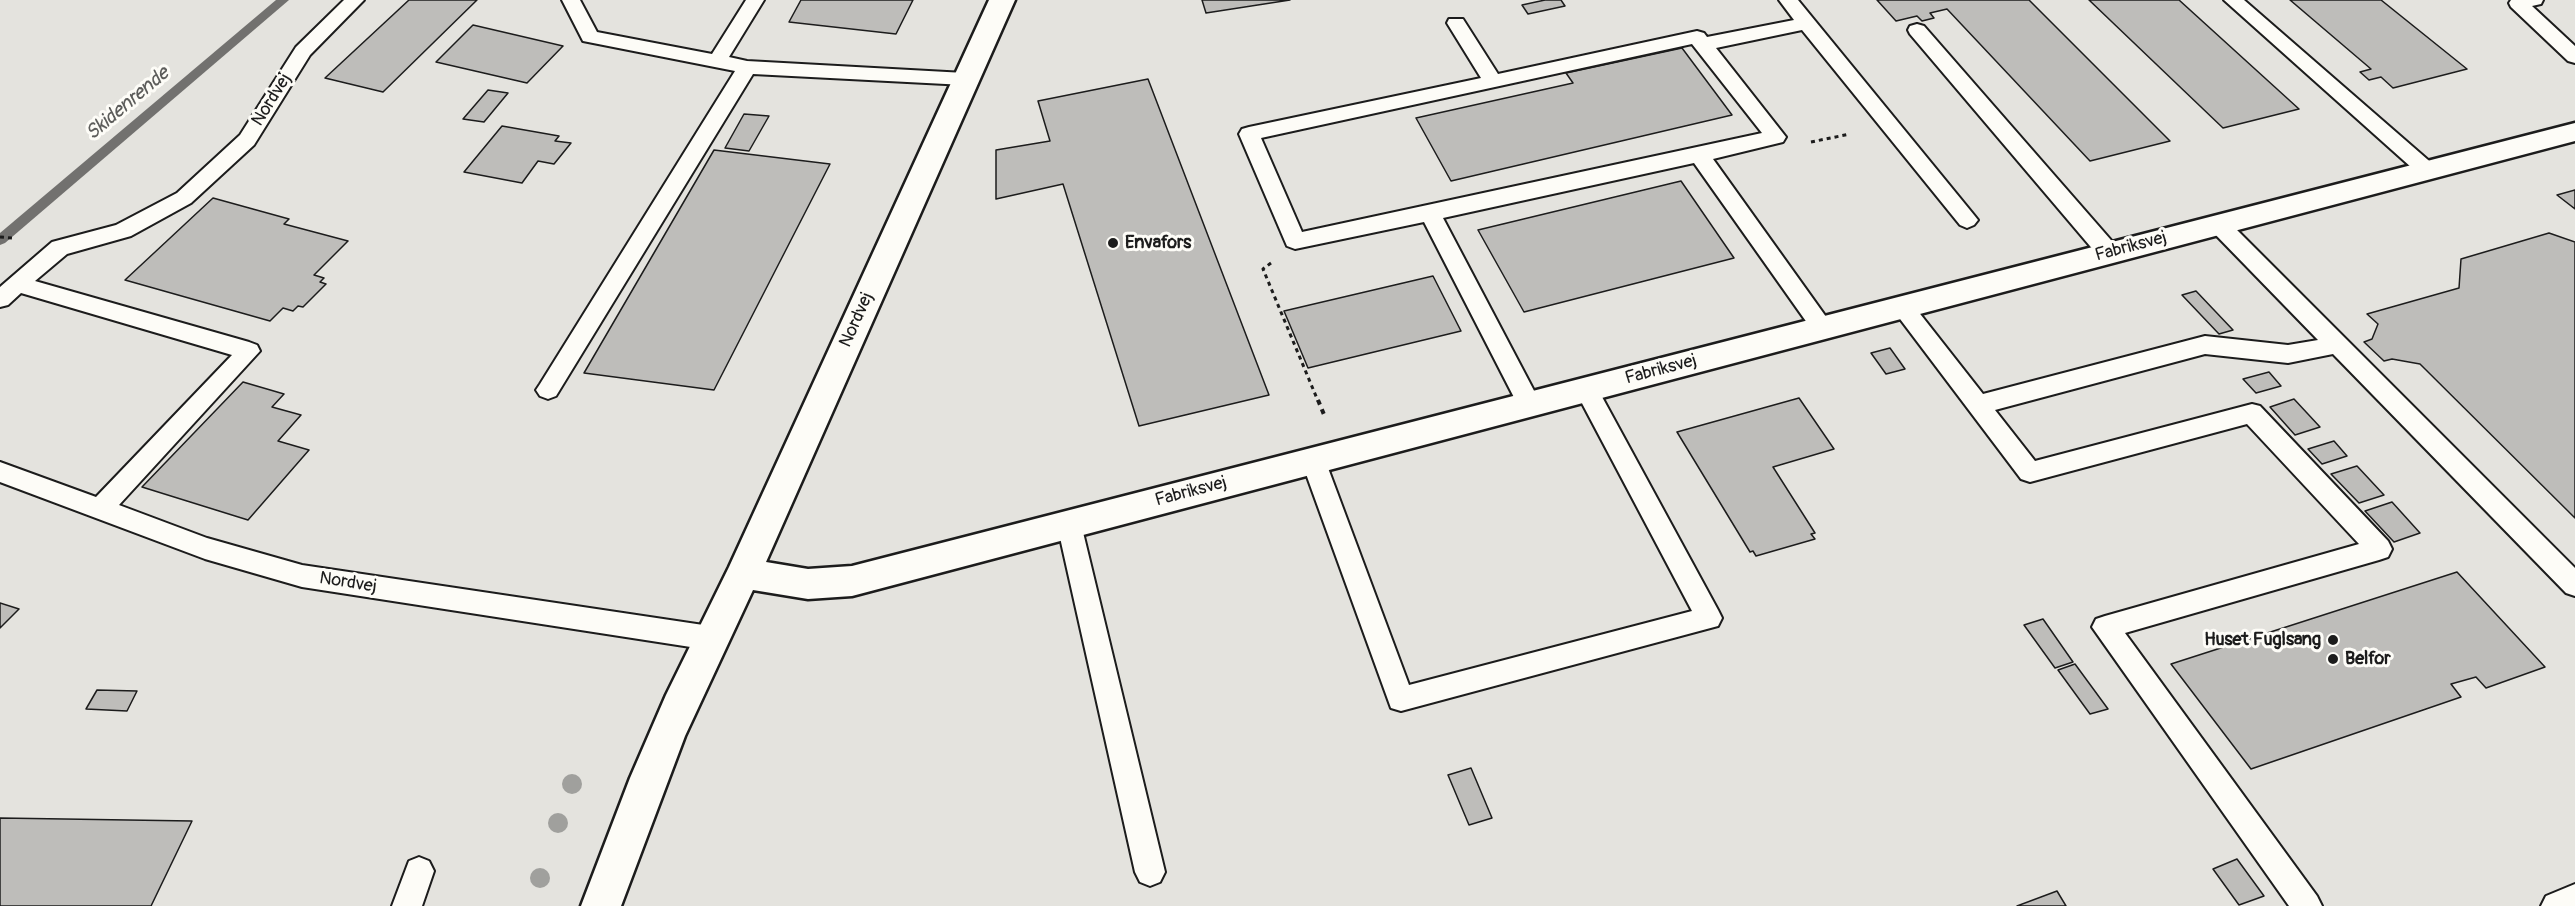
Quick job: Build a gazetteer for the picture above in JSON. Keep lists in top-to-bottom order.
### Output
{
  "streets": {
    "street": ["Nordvej", "Fabriksvej"]
  },
  "crossings": [
    ["Nordvej", "Fabriksvej"]
  ],
  "water": ["Skidenrende"],
  "places": ["Envafors", "Huset Fuglsang", "Belfor"]
}
